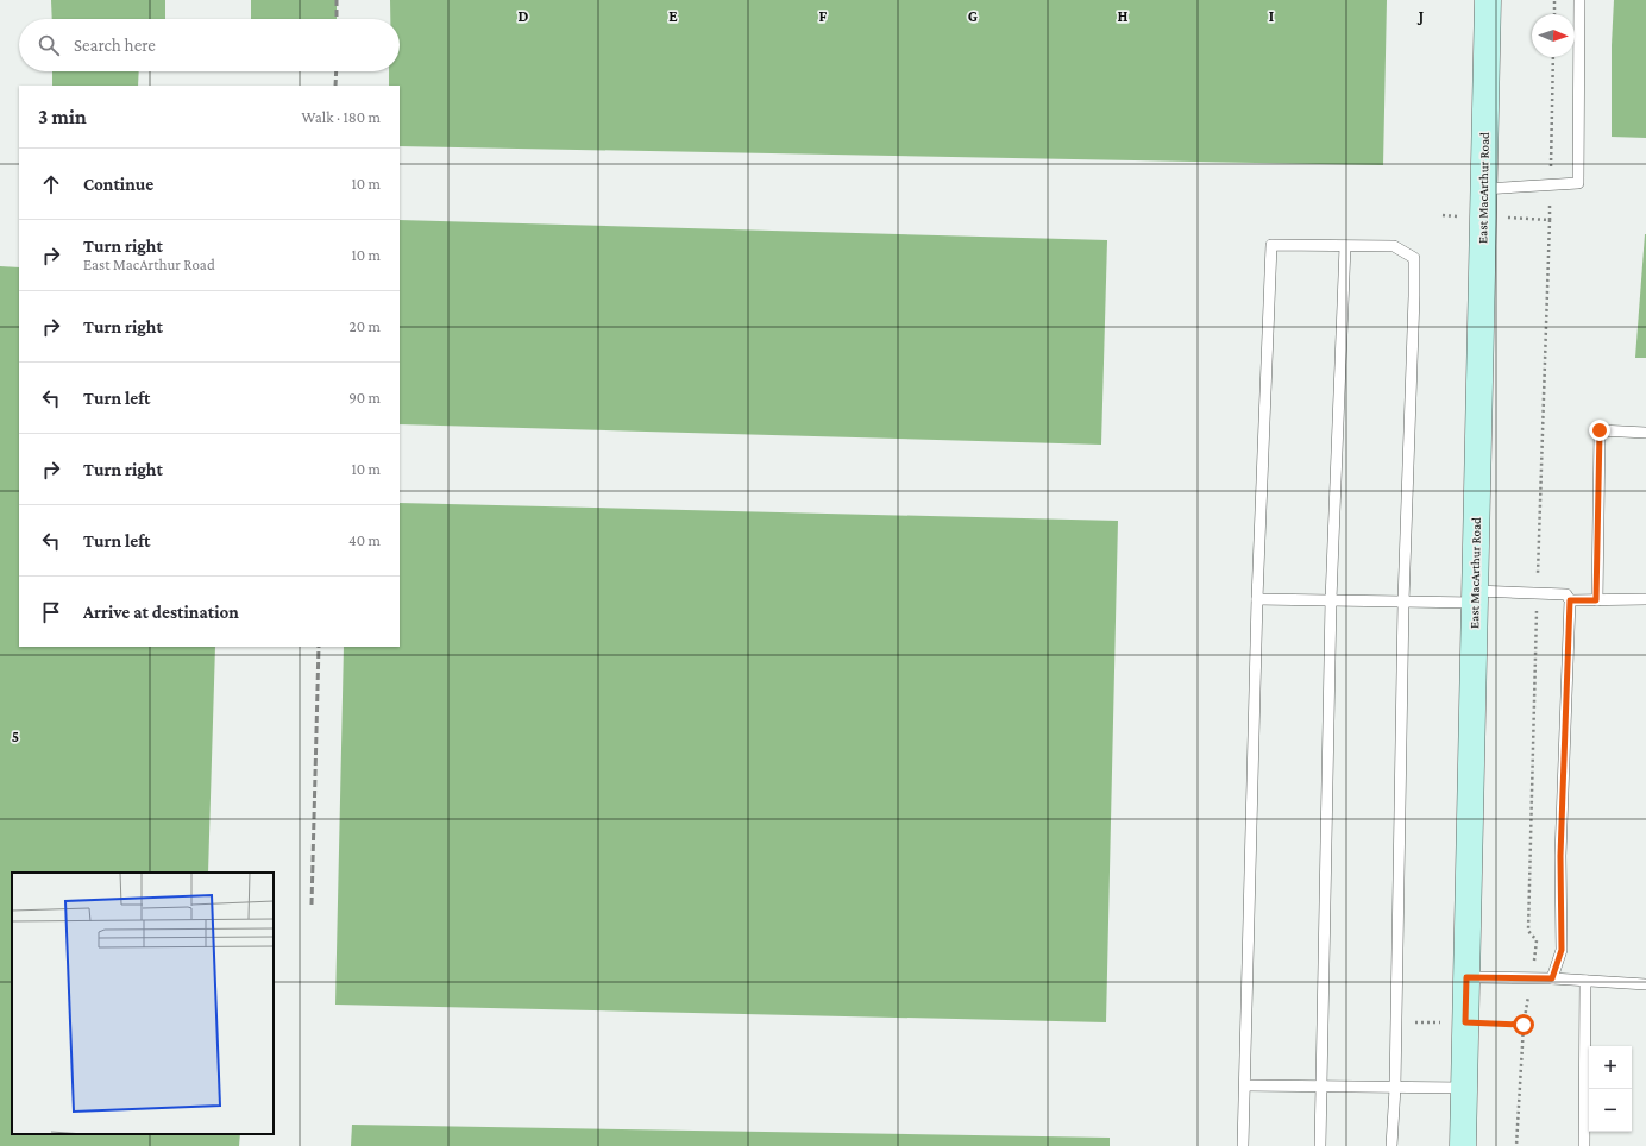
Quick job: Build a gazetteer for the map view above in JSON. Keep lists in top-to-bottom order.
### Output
{
  "streets": {
    "street": ["East MacArthur Road"]
  },
  "north": "right",
  "page": {
    "search": "Search here",
    "heading": ["3 min", "Walk · 180 m"],
    "list": [
      ["Continue", "10 m"],
      ["Turn right", "East MacArthur Road", "10 m"],
      ["Turn right", "20 m"],
      ["Turn left", "90 m"],
      ["Turn right", "10 m"],
      ["Turn left", "40 m"],
      "Arrive at destination"
    ],
    "map_buttons": ["+", "−"]
  },
  "grid": {
    "columns": [
      "D",
      "E",
      "F",
      "G",
      "H",
      "I",
      "J"
    ],
    "rows": ["5"]
  }
}
